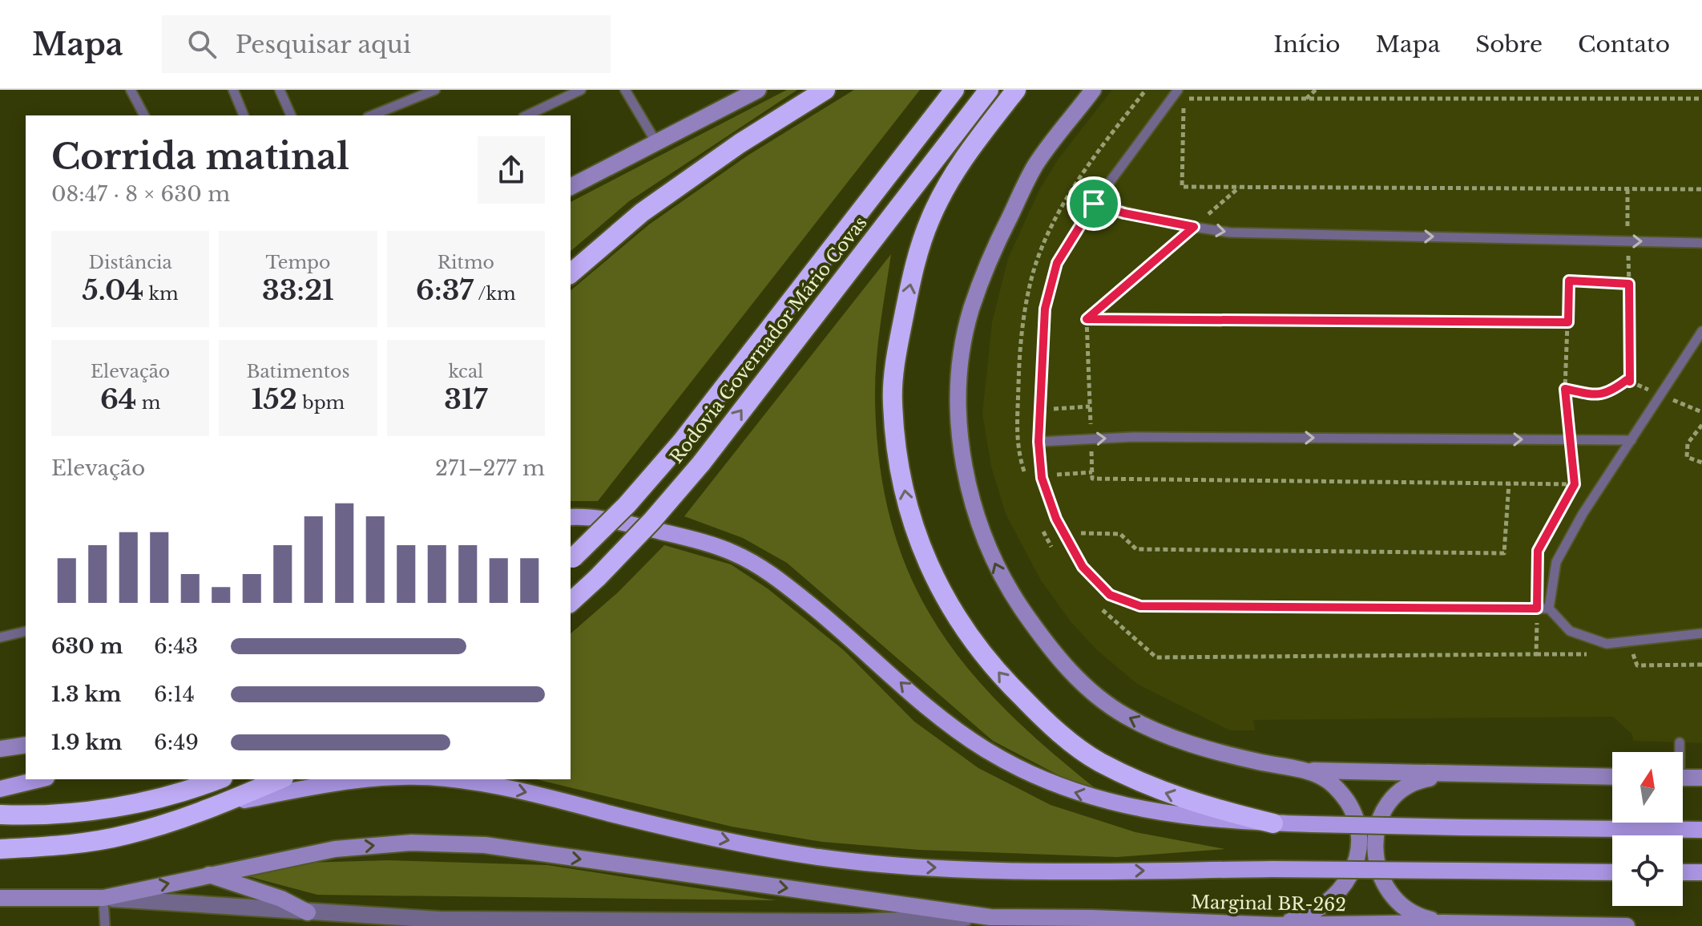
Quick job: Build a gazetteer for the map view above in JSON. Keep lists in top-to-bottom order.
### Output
{
  "streets": {
    "highway": ["Rodovia Governador Mário Covas"],
    "main road": ["Marginal BR-262"]
  },
  "north": "top",
  "page": {
    "header": "Mapa",
    "search": "Pesquisar aqui",
    "nav": [
      "Início",
      "Mapa",
      "Sobre",
      "Contato"
    ],
    "heading": ["Corrida matinal", "08:47 · 8 × 630 m"],
    "stats": [
      ["Distância", "5.04 km"],
      ["Tempo", "33:21"],
      ["Ritmo", "6:37 /km"],
      ["Elevação", "64 m"],
      ["Batimentos", "152 bpm"],
      ["kcal", "317"]
    ],
    "chart": ["Elevação", "271–277 m"],
    "list": [
      {
        "name": "630 m",
        "note": "6:43"
      },
      {
        "name": "1.3 km",
        "note": "6:14"
      },
      {
        "name": "1.9 km",
        "note": "6:49"
      }
    ]
  }
}
